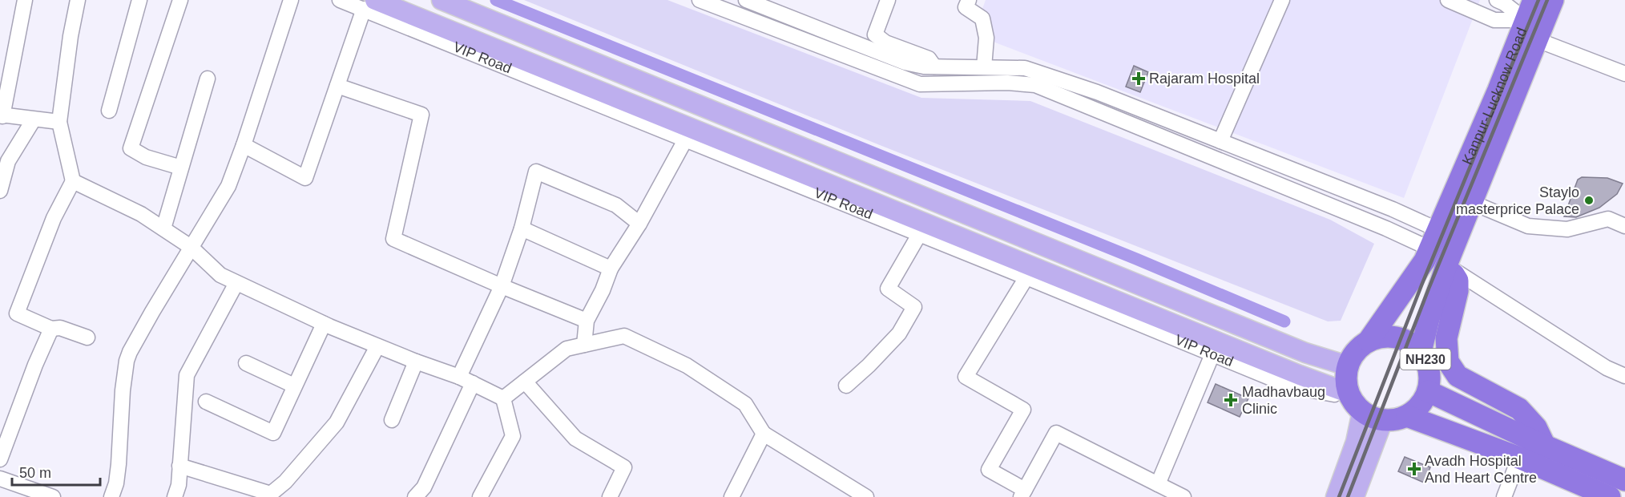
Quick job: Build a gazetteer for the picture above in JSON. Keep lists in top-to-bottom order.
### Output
{
  "streets": {
    "highway": ["Kanpur-Lucknow Road", "NH230"],
    "main road": ["VIP Road"]
  },
  "crossings": [
    ["VIP Road", "Kanpur-Lucknow Road"],
    ["VIP Road", "NH230"],
    ["Kanpur-Lucknow Road", "NH230"]
  ],
  "places": {
    "health": ["Rajaram Hospital", "Madhavbaug Clinic", "Avadh Hospital And Heart Centre"],
    "other": ["Staylo masterprice Palace"]
  },
  "scale_bar": "50 m"
}
